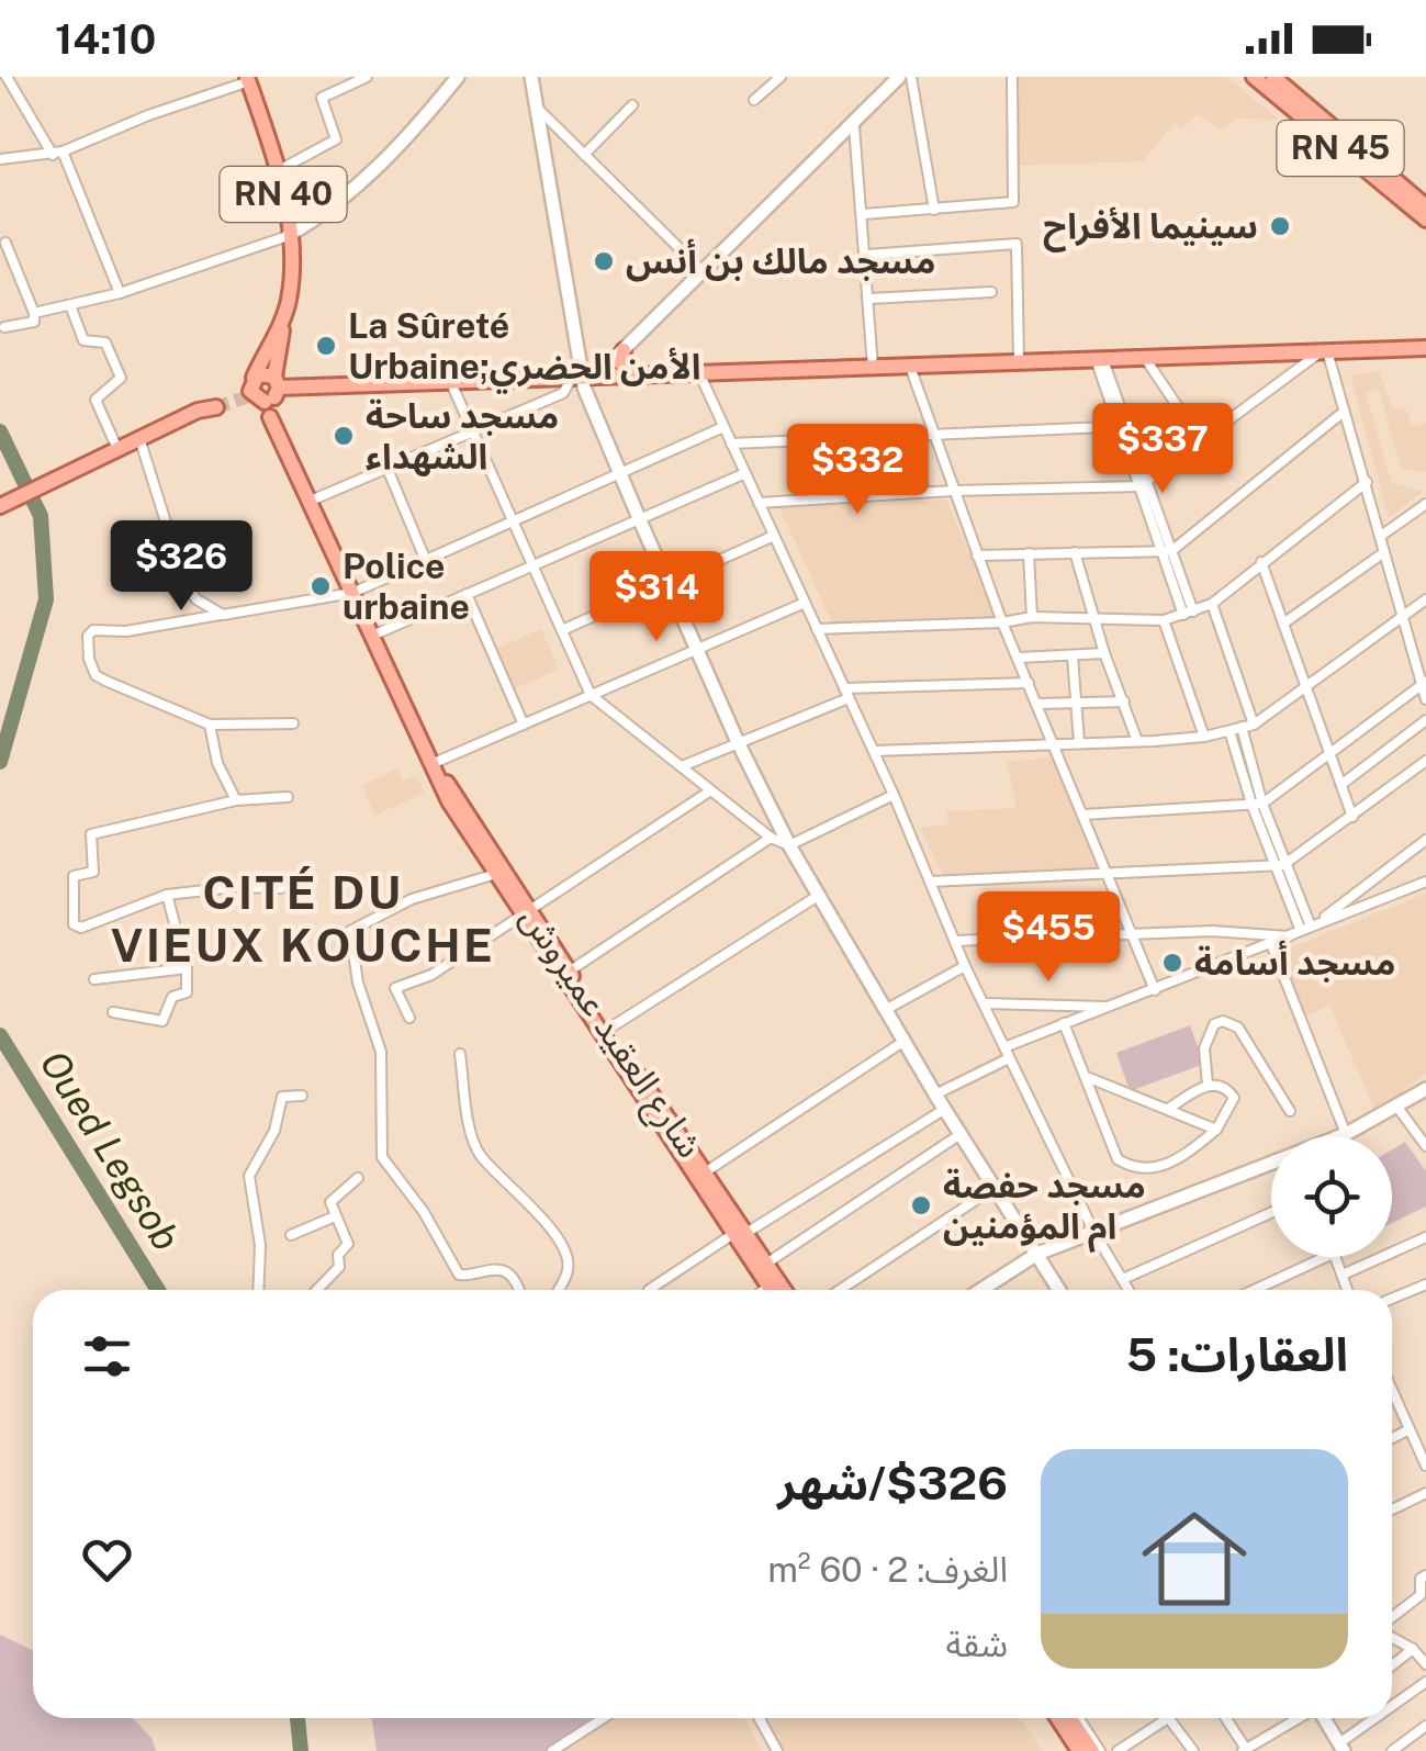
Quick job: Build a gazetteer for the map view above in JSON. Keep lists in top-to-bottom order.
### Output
{
  "streets": {
    "main road": ["RN 45", "RN 40", "شارع العقيد عميروش"]
  },
  "crossings": [
    ["RN 40", "شارع العقيد عميروش"]
  ],
  "districts": ["CITÉ DU VIEUX KOUCHE"],
  "water": ["Oued Legsob"],
  "places": [
    "سينيما الأفراح",
    "مسجد مالك بن أنس",
    "La Sûreté Urbaine;الأمن الحضري",
    "مسجد ساحة الشهداء",
    "Police urbaine",
    "مسجد أسامة",
    "مسجد حفصة ام المؤمنين"
  ],
  "page": {
    "status": "14:10",
    "price": [
      "$337",
      "$332",
      "$326",
      "$314",
      "$455"
    ],
    "heading": "العقارات: 5",
    "list": [
      {
        "name": "$326/شهر",
        "note": "الغرف: 2 · 60 m² · شقة"
      }
    ]
  }
}
